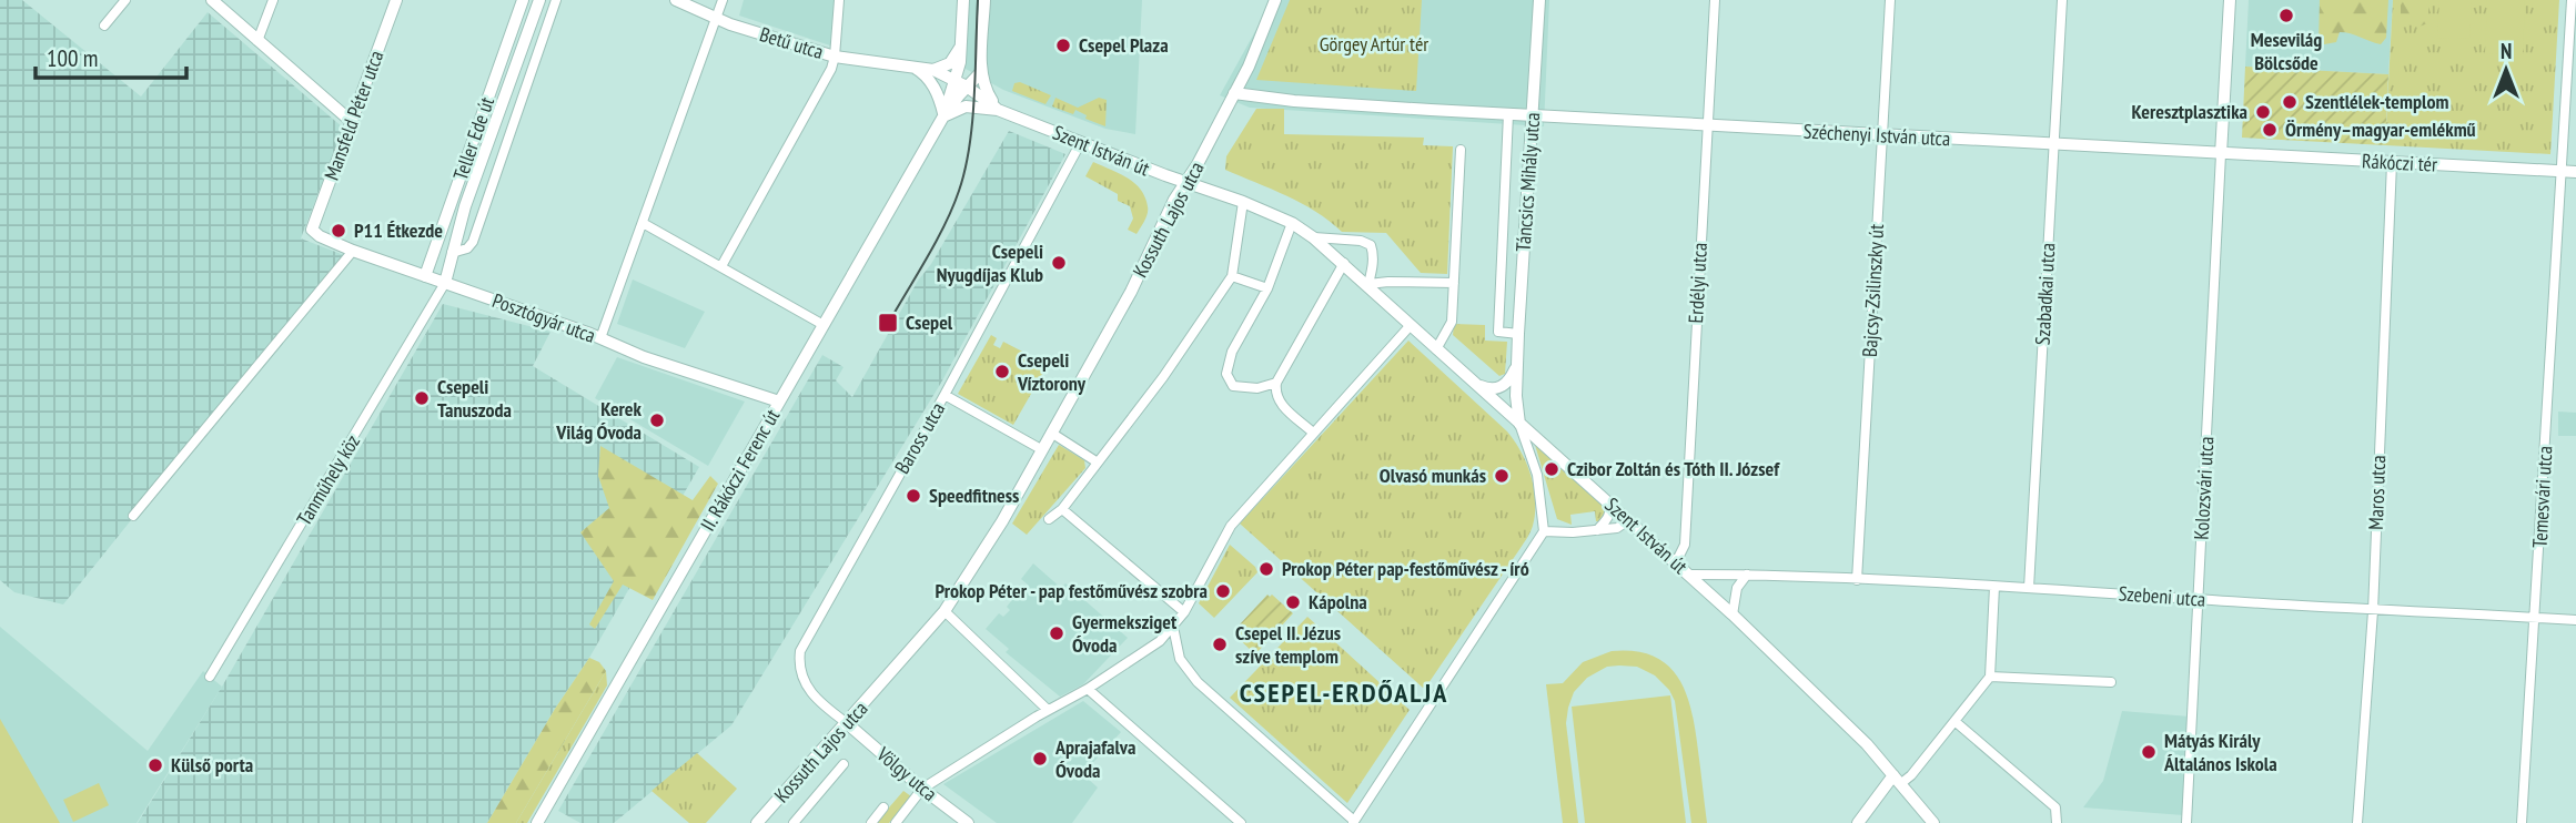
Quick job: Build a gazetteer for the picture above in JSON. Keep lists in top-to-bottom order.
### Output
{
  "streets": {
    "street": [
      "Betű utca",
      "Mansfeld Péter utca",
      "Széchenyi István utca",
      "Teller Ede út",
      "Szent István út",
      "Rákóczi tér",
      "Táncsics Mihály utca",
      "Kossuth Lajos utca",
      "Erdélyi utca",
      "Bajcsy-Zsilinszky út",
      "Szabadkai utca",
      "Posztógyár utca",
      "Baross utca",
      "II. Rákóczi Ferenc út",
      "Tanműhely köz",
      "Kolozsvári utca",
      "Maros utca",
      "Temesvári utca",
      "Szebeni utca",
      "Völgy utca"
    ]
  },
  "crossings": [
    ["Betű utca", "Szent István út"],
    ["Betű utca", "II. Rákóczi Ferenc út"],
    ["Mansfeld Péter utca", "Posztógyár utca"],
    ["Széchenyi István utca", "Rákóczi tér"],
    ["Széchenyi István utca", "Táncsics Mihály utca"],
    ["Széchenyi István utca", "Erdélyi utca"],
    ["Széchenyi István utca", "Bajcsy-Zsilinszky út"],
    ["Széchenyi István utca", "Szabadkai utca"],
    ["Széchenyi István utca", "Kolozsvári utca"],
    ["Teller Ede út", "Posztógyár utca"],
    ["Teller Ede út", "Tanműhely köz"],
    ["Szent István út", "Táncsics Mihály utca"],
    ["Szent István út", "Kossuth Lajos utca"],
    ["Szent István út", "Erdélyi utca"],
    ["Szent István út", "Baross utca"],
    ["Szent István út", "II. Rákóczi Ferenc út"],
    ["Szent István út", "Szebeni utca"],
    ["Rákóczi tér", "Kolozsvári utca"],
    ["Rákóczi tér", "Maros utca"],
    ["Rákóczi tér", "Temesvári utca"],
    ["Kossuth Lajos utca", "Baross utca"],
    ["Kossuth Lajos utca", "Völgy utca"],
    ["Bajcsy-Zsilinszky út", "Szebeni utca"],
    ["Szabadkai utca", "Szebeni utca"],
    ["Posztógyár utca", "II. Rákóczi Ferenc út"],
    ["Posztógyár utca", "Tanműhely köz"],
    ["Baross utca", "Völgy utca"],
    ["Kolozsvári utca", "Szebeni utca"],
    ["Maros utca", "Szebeni utca"],
    ["Temesvári utca", "Szebeni utca"]
  ],
  "districts": ["CSEPEL-ERDŐALJA"],
  "parks": ["Görgey Artúr tér"],
  "places": {
    "other": [
      "Mesevilág Bölcsőde",
      "Csepel Plaza",
      "Szentlélek-templom",
      "Keresztplasztika",
      "Örmény–magyar-emlékmű",
      "P11 Étkezde",
      "Csepeli Nyugdíjas Klub",
      "Csepeli Víztorony",
      "Csepeli Tanuszoda",
      "Kerek Világ Óvoda",
      "Czibor Zoltán és Tóth II. József",
      "Olvasó munkás",
      "Speedfitness",
      "Prokop Péter pap-festőművész - író",
      "Prokop Péter - pap festőművész szobra",
      "Kápolna",
      "Gyermeksziget Óvoda",
      "Csepel II. Jézus szíve templom",
      "Mátyás Király Általános Iskola",
      "Aprajafalva Óvoda",
      "Külső porta"
    ],
    "transit": ["Csepel"]
  },
  "scale_bar": "100 m",
  "north": "top"
}
